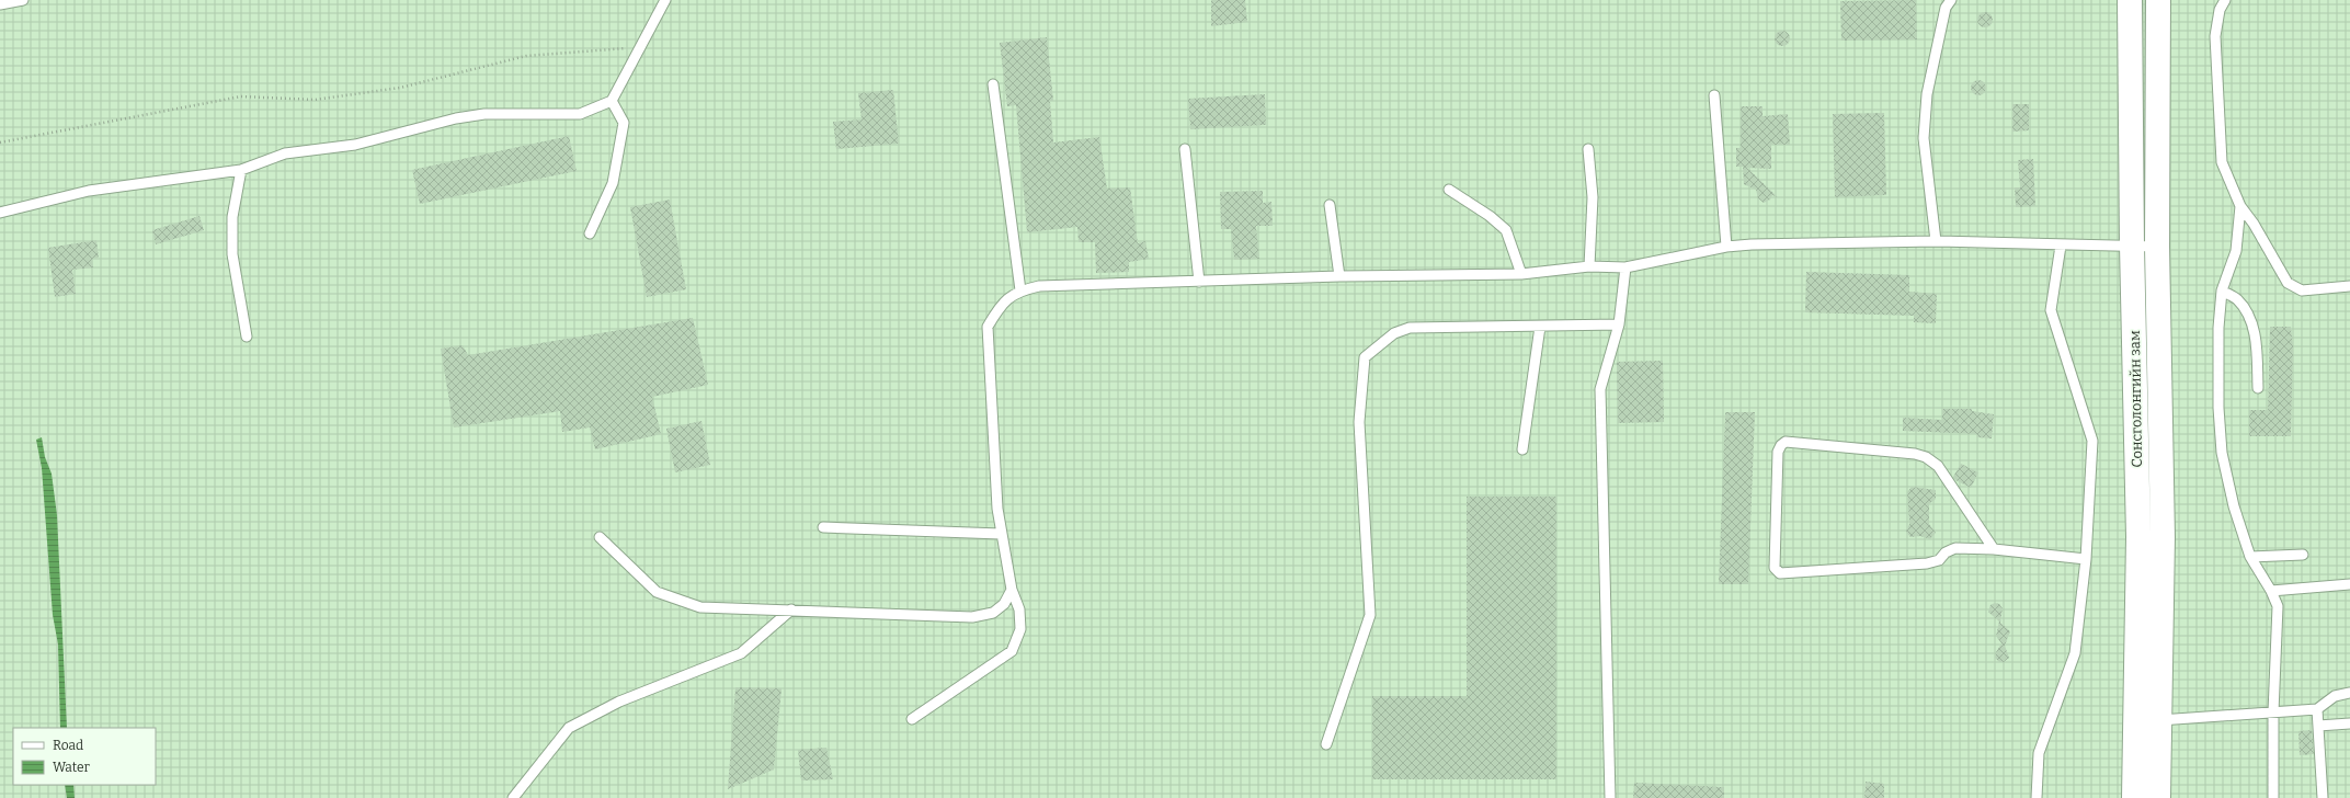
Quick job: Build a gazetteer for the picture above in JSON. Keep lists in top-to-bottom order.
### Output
{
  "streets": {
    "main road": ["Сонсголонгийн зам"]
  },
  "legend": ["Road", "Water"]
}
